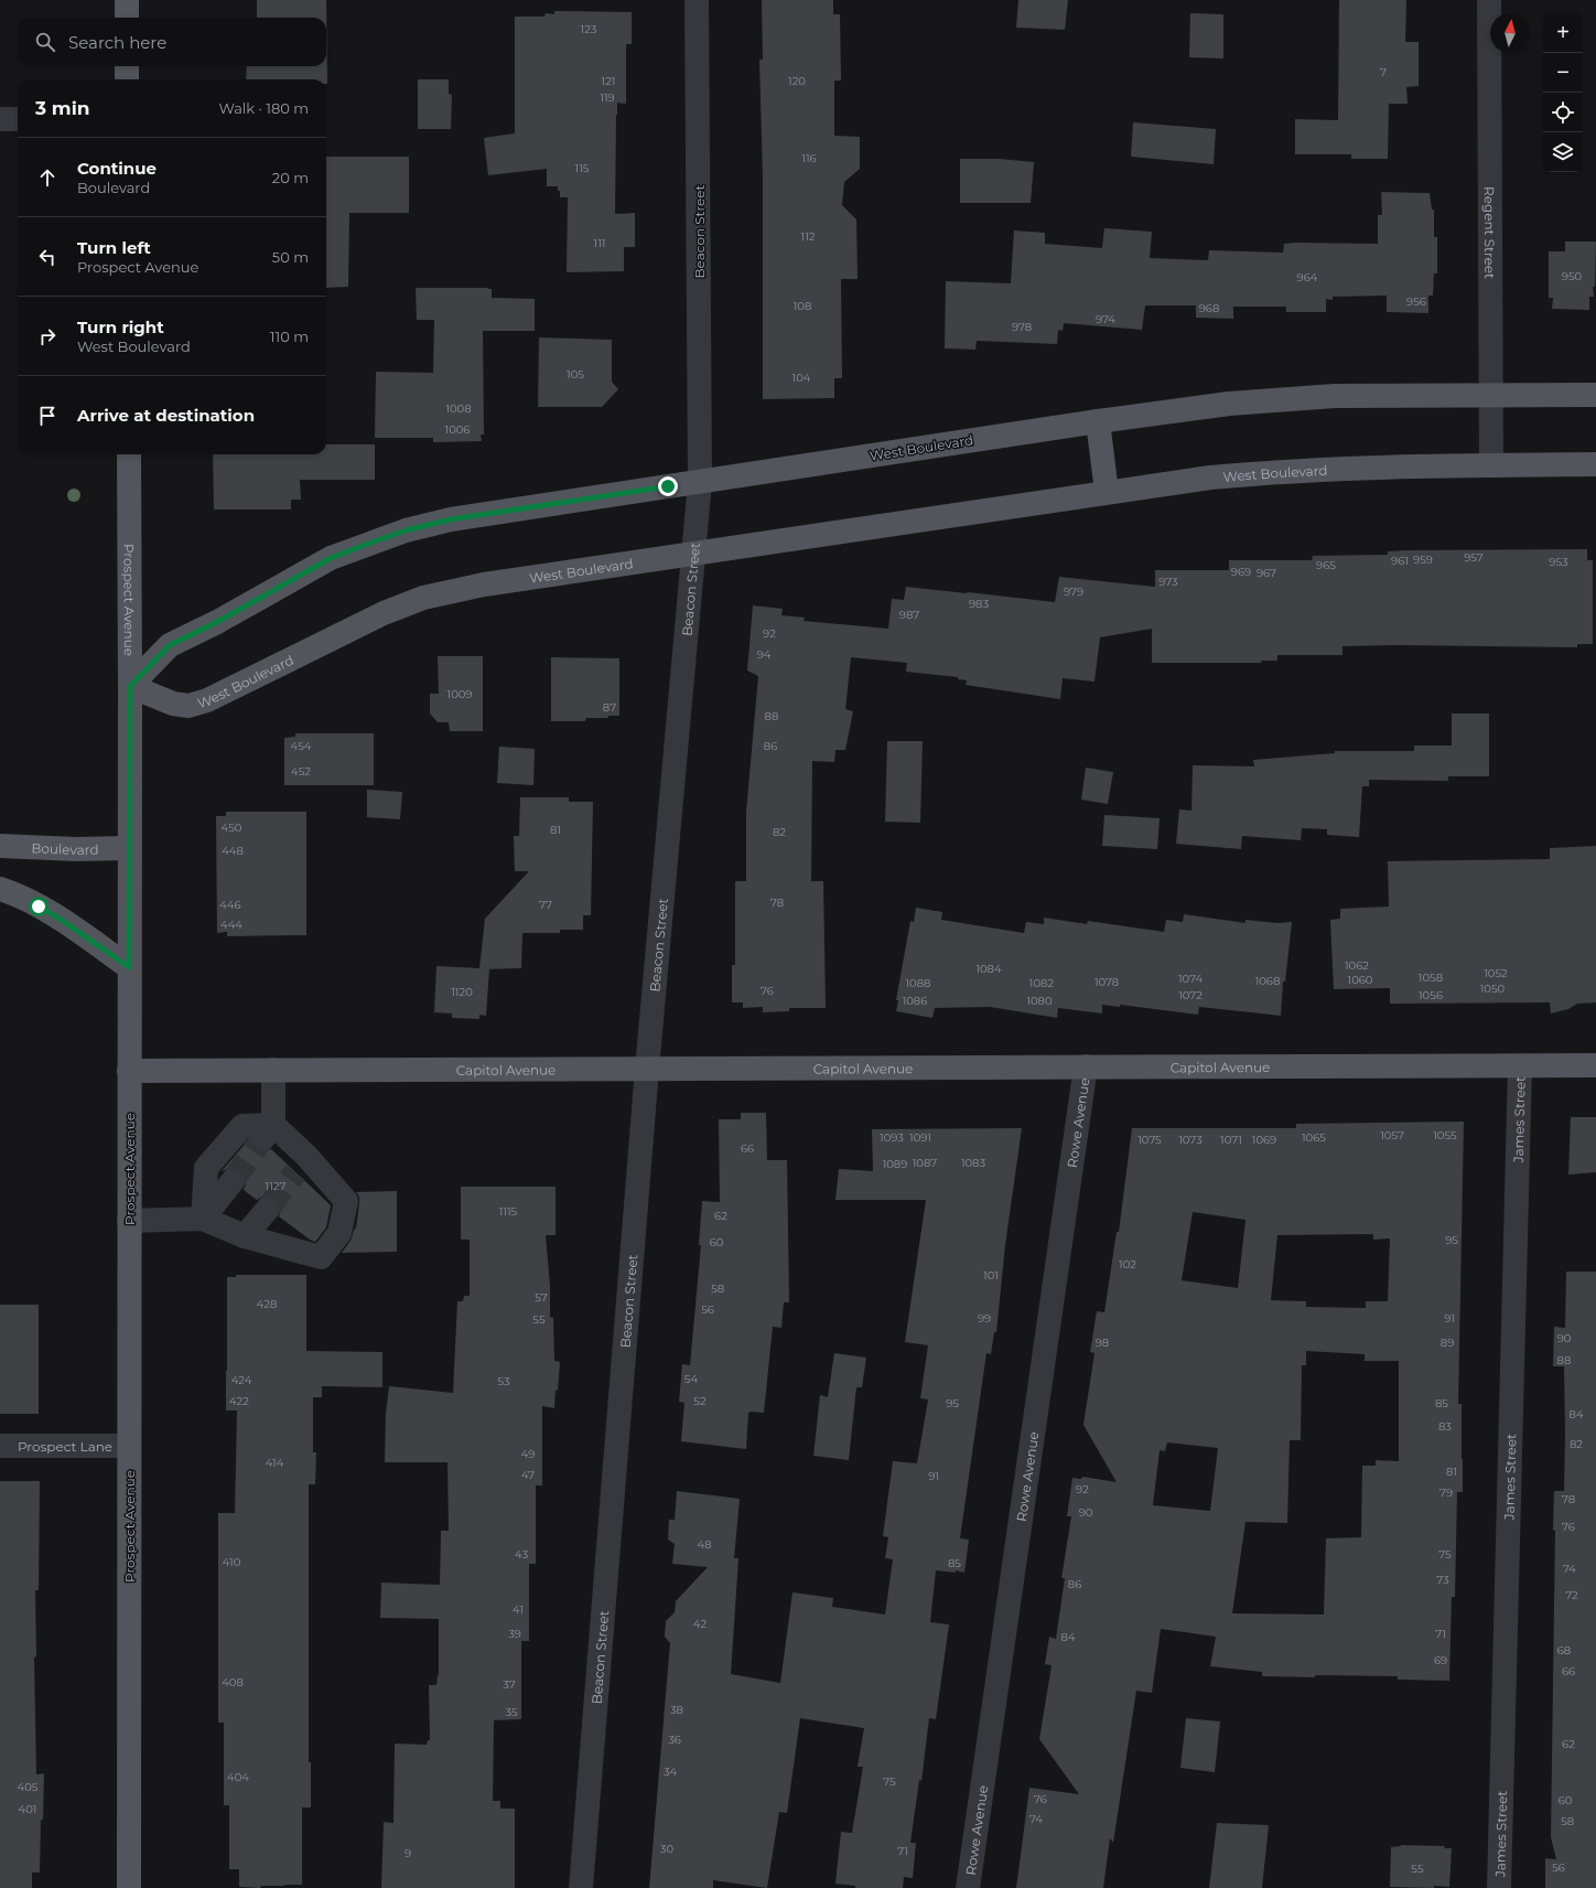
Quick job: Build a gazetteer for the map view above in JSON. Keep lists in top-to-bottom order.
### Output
{
  "streets": {
    "main road": [
      "West Boulevard",
      "Prospect Avenue",
      "Boulevard",
      "Capitol Avenue"
    ],
    "street": [
      "Beacon Street",
      "Regent Street",
      "James Street",
      "Rowe Avenue",
      "Prospect Lane"
    ]
  },
  "crossings": [
    ["Beacon Street", "West Boulevard"],
    ["Beacon Street", "Capitol Avenue"],
    ["Regent Street", "West Boulevard"],
    ["West Boulevard", "Prospect Avenue"],
    ["Prospect Avenue", "Boulevard"],
    ["Prospect Avenue", "Capitol Avenue"],
    ["Prospect Avenue", "Prospect Lane"],
    ["Capitol Avenue", "James Street"],
    ["Capitol Avenue", "Rowe Avenue"]
  ],
  "house_numbers": [
    "123",
    "7",
    "121",
    "120",
    "119",
    "116",
    "115",
    "112",
    "111",
    "950",
    "964",
    "956",
    "108",
    "968",
    "974",
    "978",
    "105",
    "104",
    "1008",
    "1006",
    "957",
    "959",
    "961",
    "953",
    "965",
    "969",
    "967",
    "973",
    "979",
    "983",
    "987",
    "92",
    "94",
    "1009",
    "87",
    "88",
    "454",
    "86",
    "452",
    "450",
    "81",
    "82",
    "448",
    "78",
    "446",
    "77",
    "444",
    "1062",
    "1084",
    "1052",
    "1058",
    "1074",
    "1060",
    "1068",
    "1078",
    "1088",
    "1082",
    "1050",
    "76",
    "1120",
    "1072",
    "1056",
    "1086",
    "1080",
    "1057",
    "1055",
    "1093",
    "1091",
    "1065",
    "1075",
    "1073",
    "1071",
    "1069",
    "66",
    "1087",
    "1083",
    "1089",
    "1127",
    "1115",
    "62",
    "95",
    "60",
    "102",
    "101",
    "58",
    "57",
    "428",
    "56",
    "99",
    "91",
    "55",
    "90",
    "98",
    "89",
    "88",
    "54",
    "424",
    "53",
    "422",
    "52",
    "95",
    "85",
    "84",
    "83",
    "82",
    "49",
    "414",
    "81",
    "47",
    "91",
    "92",
    "79",
    "78",
    "90",
    "76",
    "48",
    "43",
    "75",
    "410",
    "85",
    "74",
    "73",
    "86",
    "72",
    "41",
    "42",
    "39",
    "71",
    "84",
    "68",
    "69",
    "66",
    "408",
    "37",
    "38",
    "35",
    "36",
    "62",
    "34",
    "404",
    "75",
    "405",
    "76",
    "60",
    "401",
    "74",
    "58",
    "30",
    "71",
    "9",
    "56",
    "55"
  ],
  "north": "top",
  "page": {
    "map_buttons": ["+", "−"],
    "search": "Search here",
    "heading": ["3 min", "Walk · 180 m"],
    "list": [
      ["Continue", "Boulevard", "20 m"],
      ["Turn left", "Prospect Avenue", "50 m"],
      ["Turn right", "West Boulevard", "110 m"],
      "Arrive at destination"
    ]
  }
}
